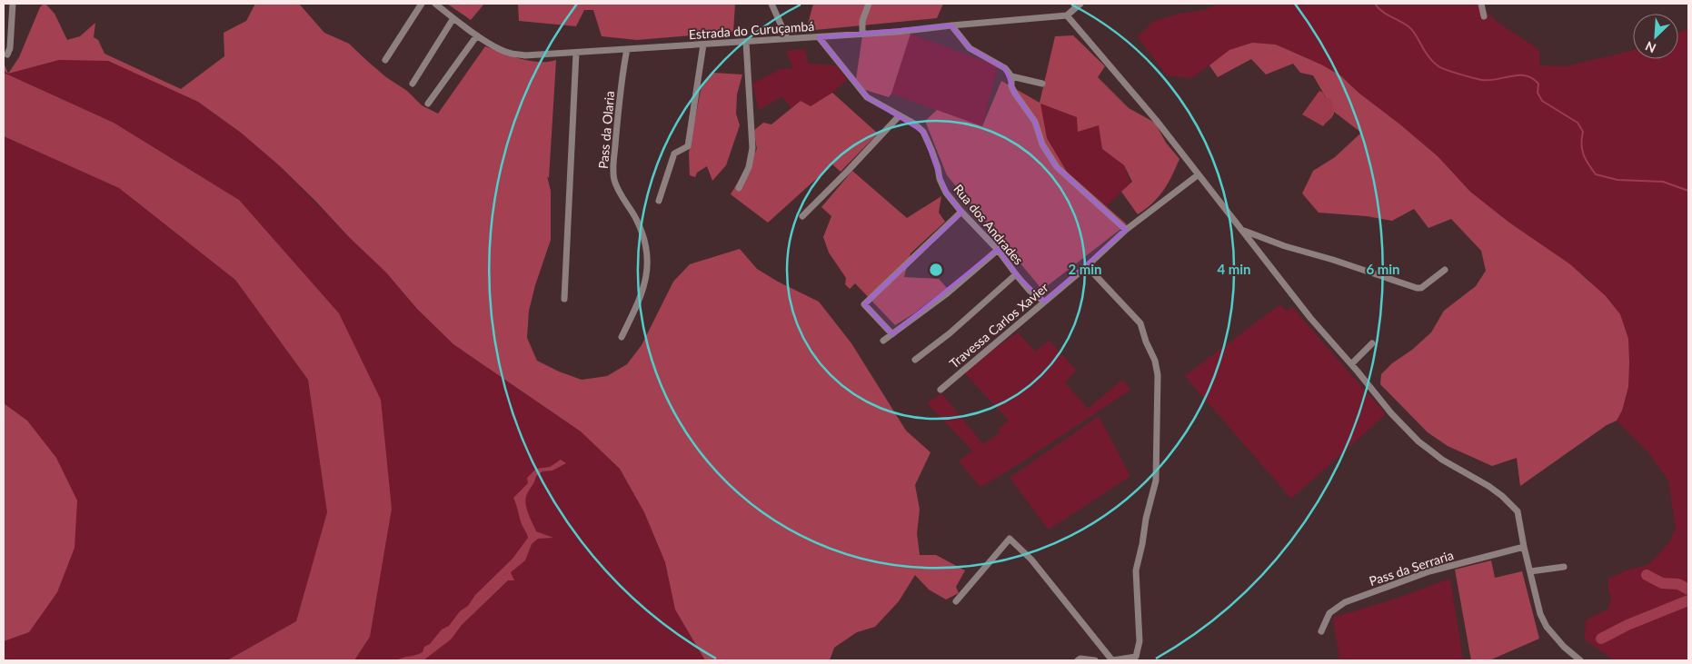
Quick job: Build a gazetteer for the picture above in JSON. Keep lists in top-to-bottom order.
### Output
{
  "streets": {
    "street": [
      "Estrada do Curuçambá",
      "Pass da Olaria",
      "Rua dos Andrades",
      "Travessa Carlos Xavier",
      "Pass da Serraria"
    ]
  },
  "crossings": [
    ["Estrada do Curuçambá", "Pass da Olaria"],
    ["Estrada do Curuçambá", "Rua dos Andrades"],
    ["Rua dos Andrades", "Travessa Carlos Xavier"]
  ],
  "north": "bottom left",
  "rings": ["2 min", "4 min", "6 min"]
}
